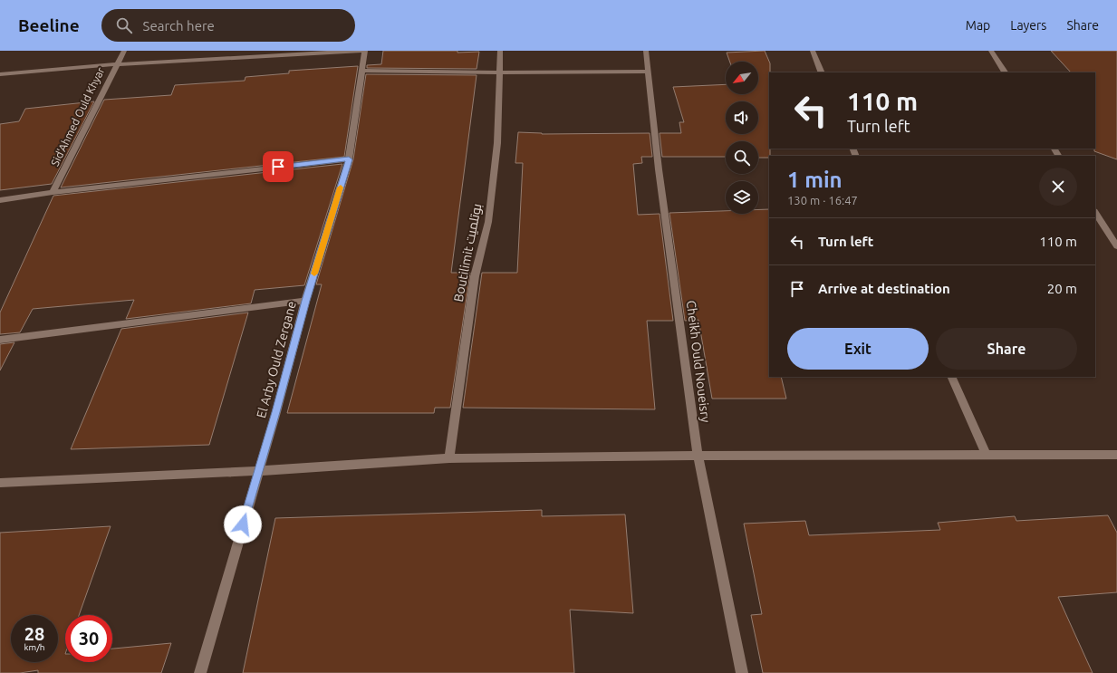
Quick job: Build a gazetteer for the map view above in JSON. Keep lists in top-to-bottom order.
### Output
{
  "streets": {
    "street": [
      "Sid'Ahmed Ould Khyar",
      "Boutilimit بوتلميت",
      "El Arby Ould Zergane",
      "Cheikh Ould Noueisry"
    ]
  },
  "north": "bottom left",
  "page": {
    "header": "Beeline",
    "search": "Search here",
    "nav": ["Map", "Layers", "Share"],
    "turn": ["110 m", "Turn left"],
    "heading": ["1 min", "130 m · 16:47"],
    "list": [
      {
        "name": "Turn left",
        "value": "110 m"
      },
      {
        "name": "Arrive at destination",
        "value": "20 m"
      }
    ],
    "buttons": ["Exit", "Share"],
    "speed": "28 km/h",
    "limit": "30"
  }
}
